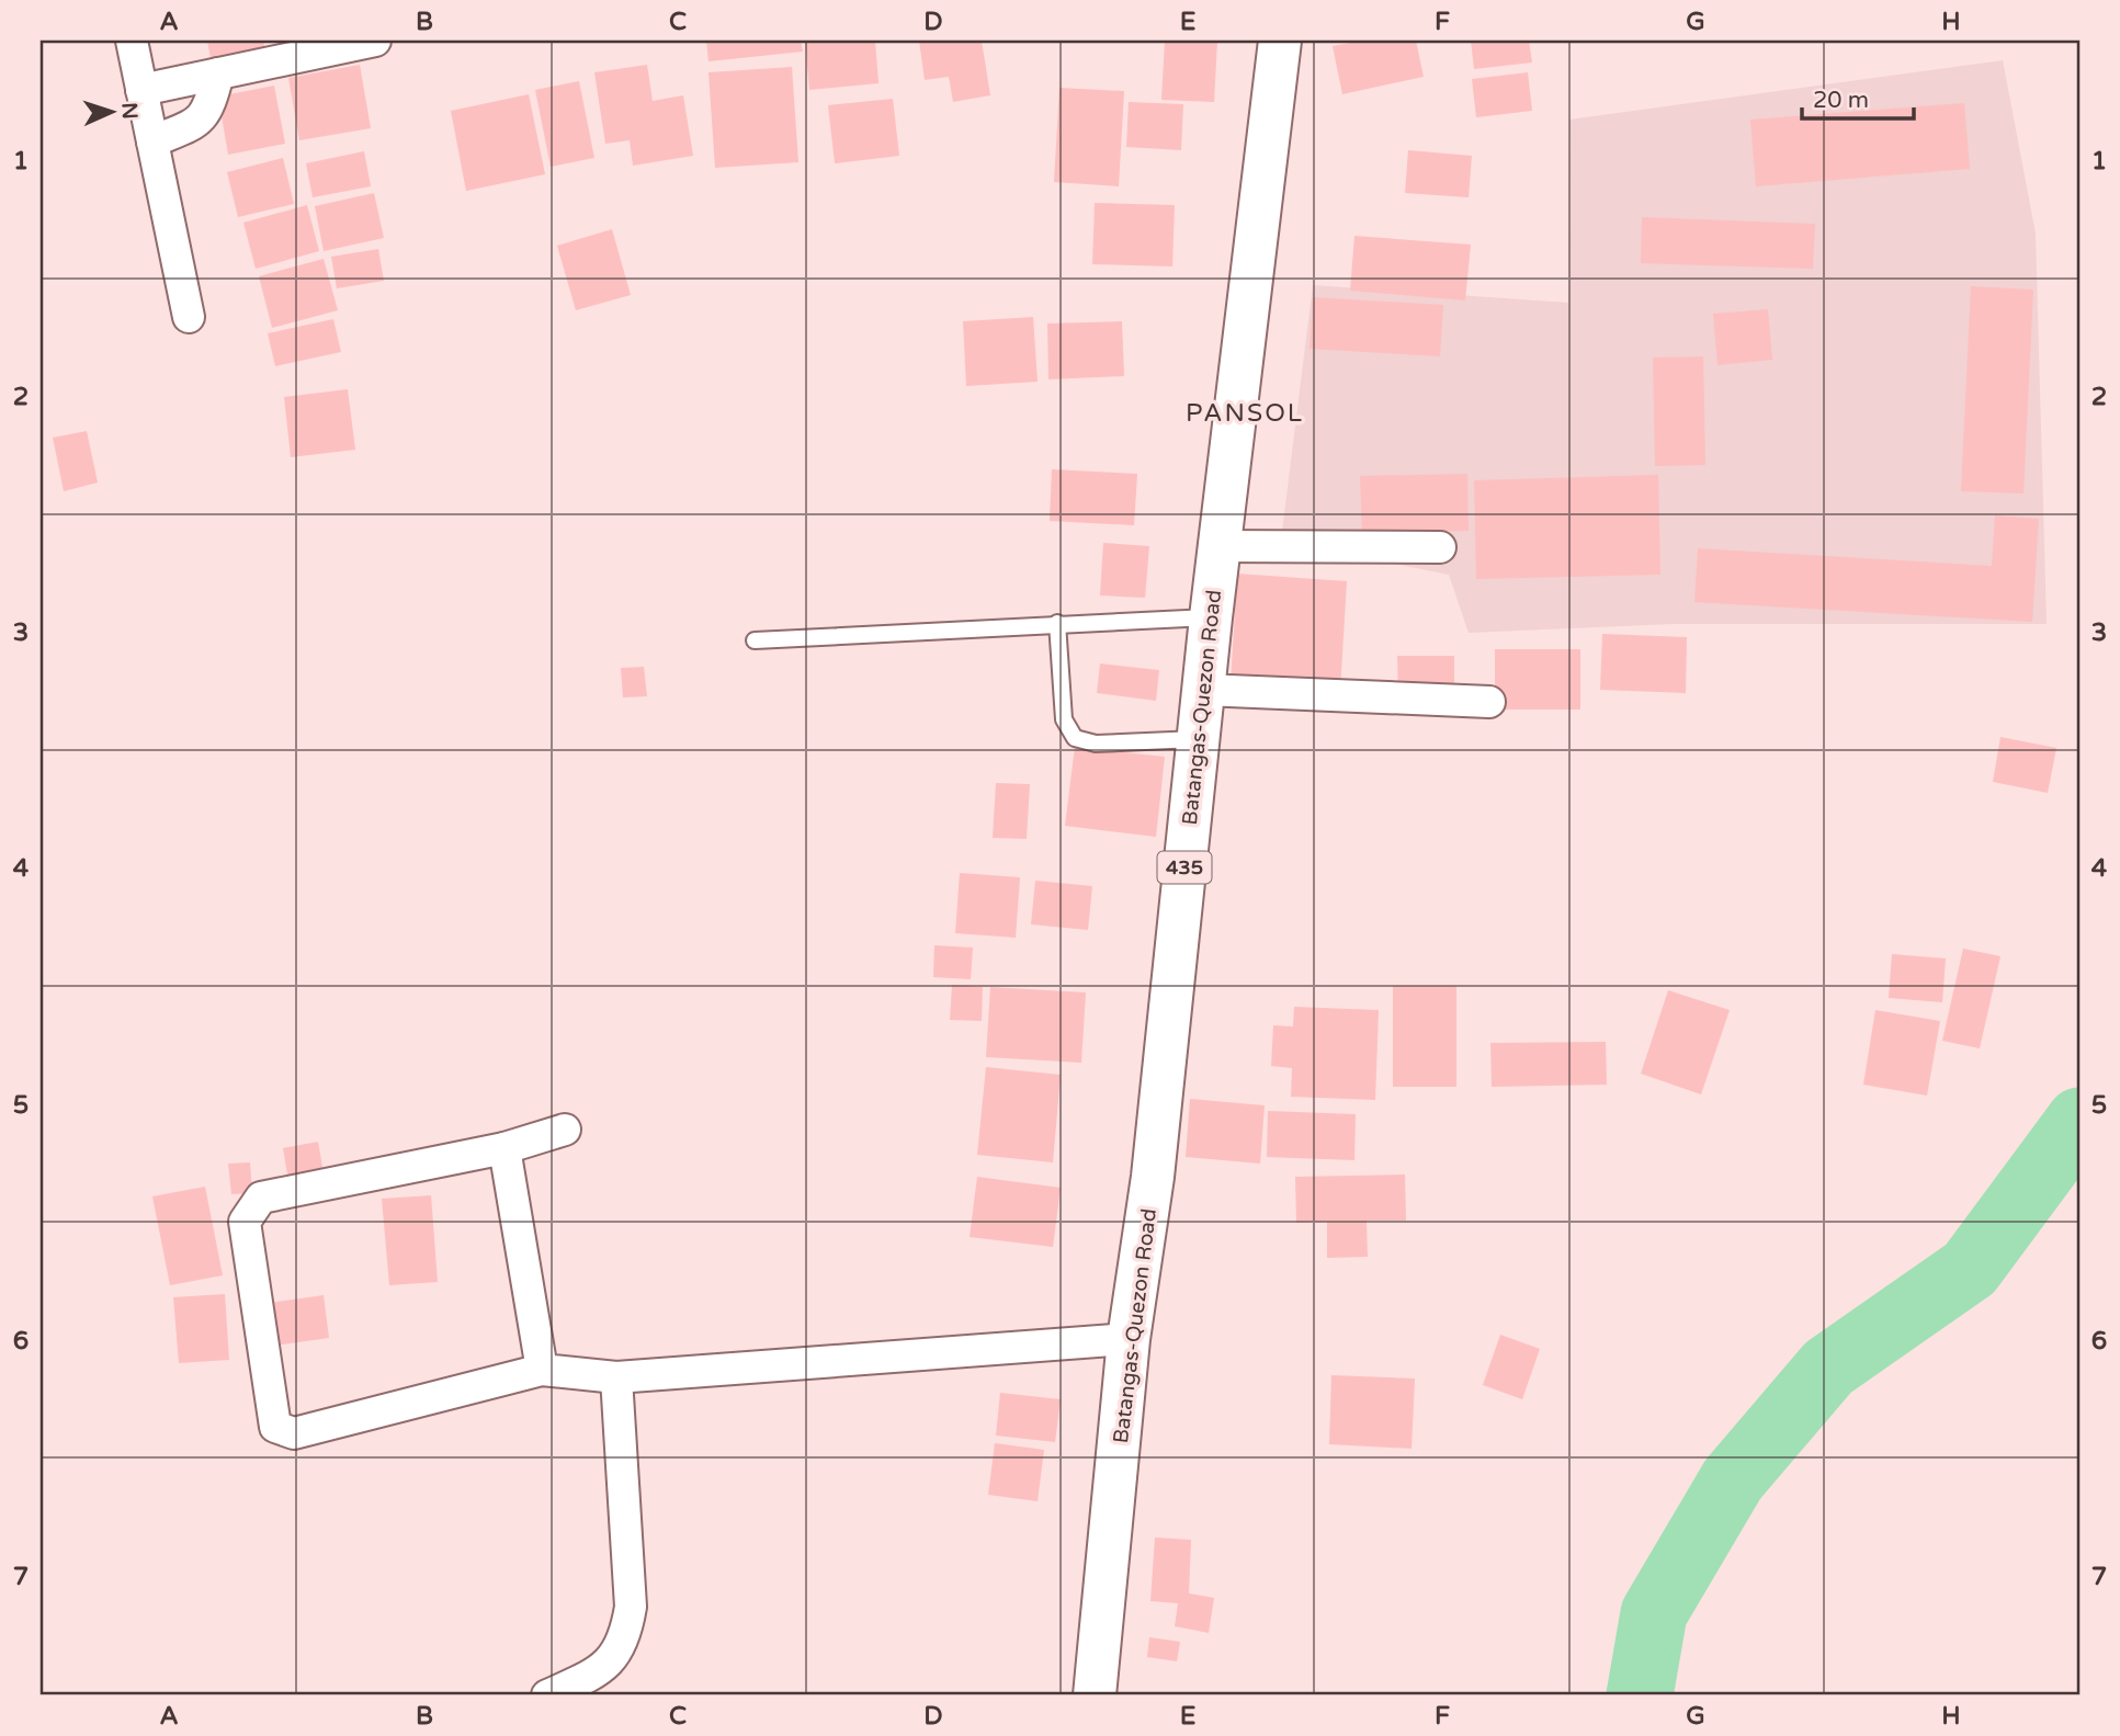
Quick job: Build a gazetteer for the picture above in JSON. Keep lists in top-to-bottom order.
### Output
{
  "streets": {
    "main road": ["Batangas-Quezon Road", "435"]
  },
  "districts": ["PANSOL"],
  "scale_bar": "20 m",
  "north": "right",
  "grid": {
    "columns": [
      "A",
      "B",
      "C",
      "D",
      "E",
      "F",
      "G",
      "H"
    ],
    "rows": [
      "1",
      "2",
      "3",
      "4",
      "5",
      "6",
      "7"
    ]
  }
}
